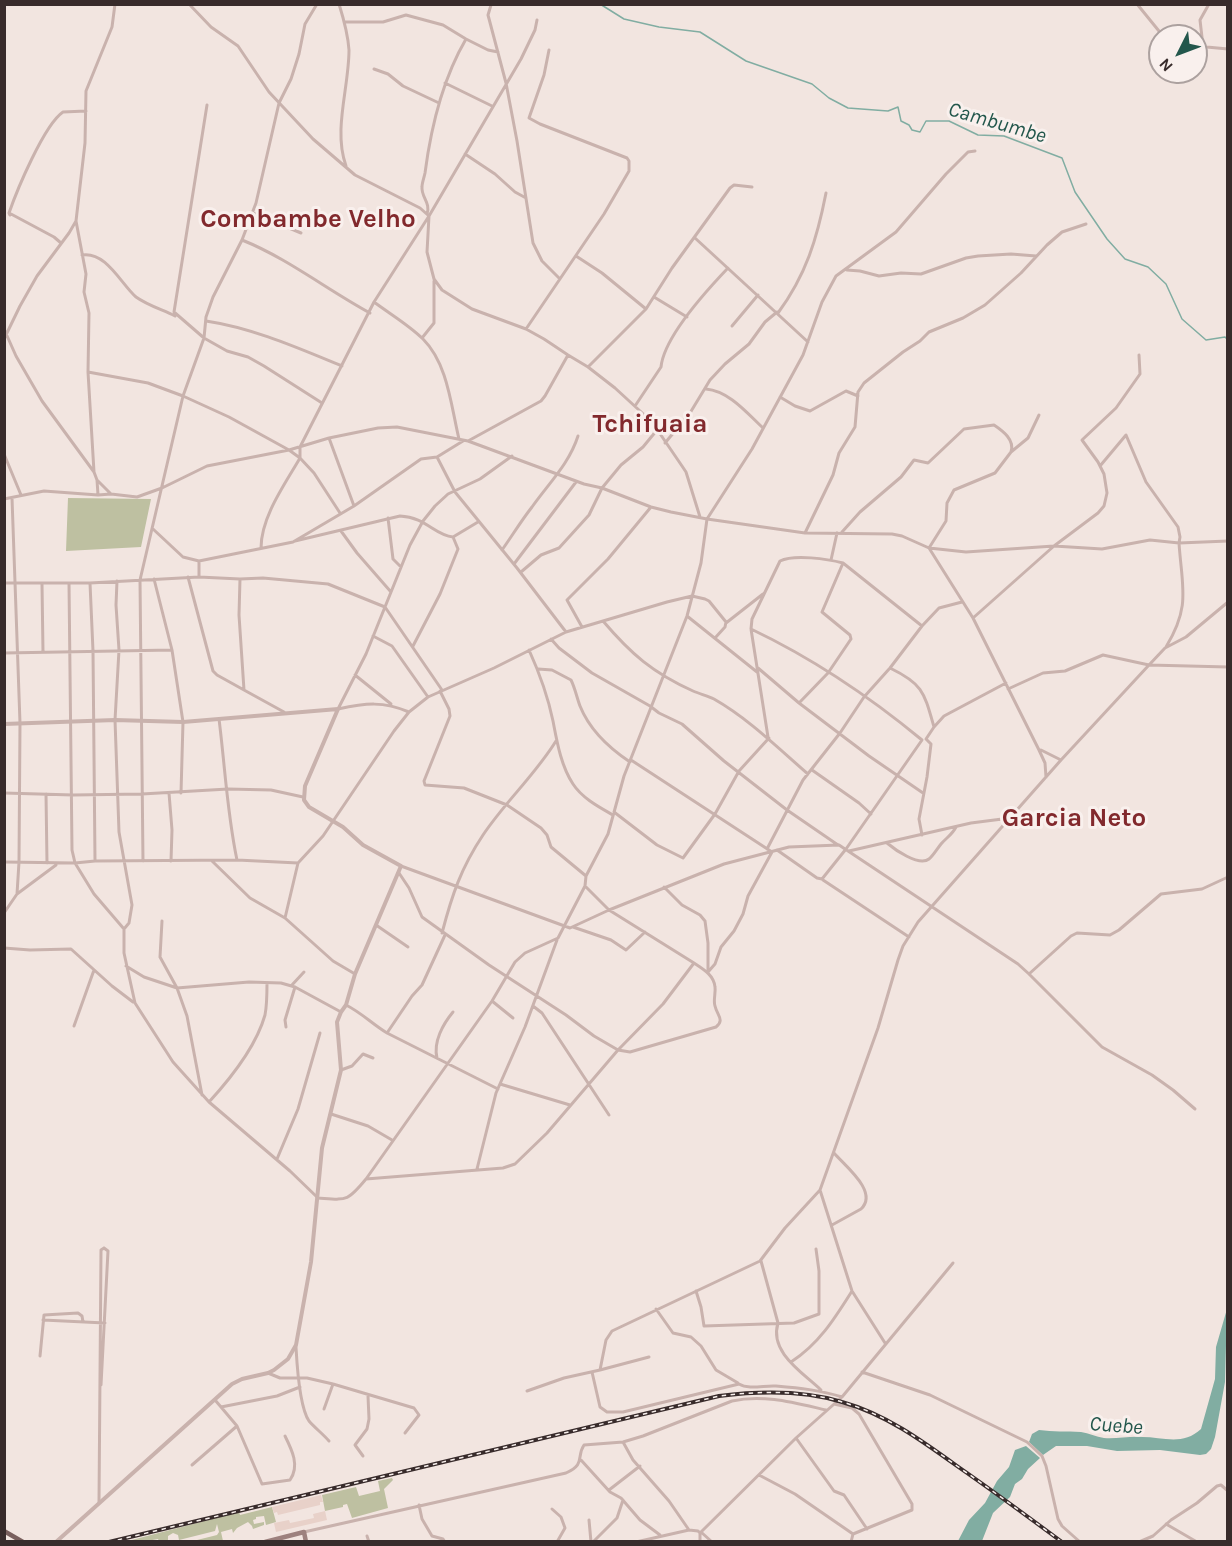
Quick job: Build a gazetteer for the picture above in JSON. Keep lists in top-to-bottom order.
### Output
{
  "districts": ["Combambe Velho", "Tchifuaia", "Garcia Neto"],
  "water": ["Cambumbe", "Cuebe"],
  "north": "bottom left"
}
